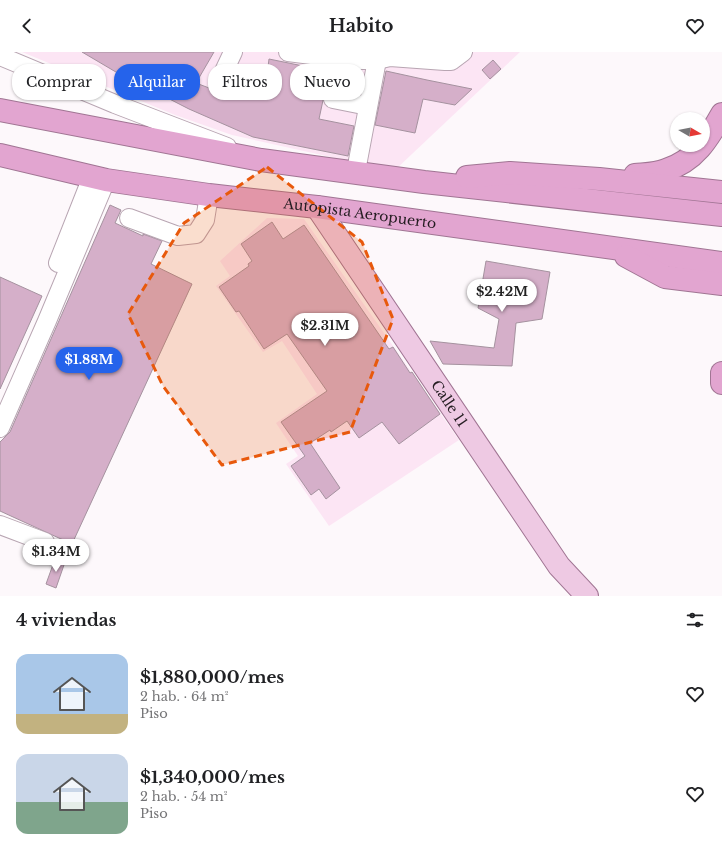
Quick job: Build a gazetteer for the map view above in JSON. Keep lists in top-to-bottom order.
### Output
{
  "streets": {
    "highway": ["Autopista Aeropuerto"],
    "main road": ["Calle 11"]
  },
  "crossings": [
    ["Autopista Aeropuerto", "Calle 11"]
  ],
  "north": "right",
  "page": {
    "header": "Habito",
    "chip": [
      "Comprar",
      "Alquilar",
      "Filtros",
      "Nuevo"
    ],
    "price": [
      "$2.42M",
      "$2.31M",
      "$1.88M",
      "$1.34M"
    ],
    "heading": "4 viviendas",
    "list": [
      {
        "name": "$1,880,000/mes",
        "note": "2 hab. · 64 m² · Piso"
      },
      {
        "name": "$1,340,000/mes",
        "note": "2 hab. · 54 m² · Piso"
      }
    ]
  }
}
